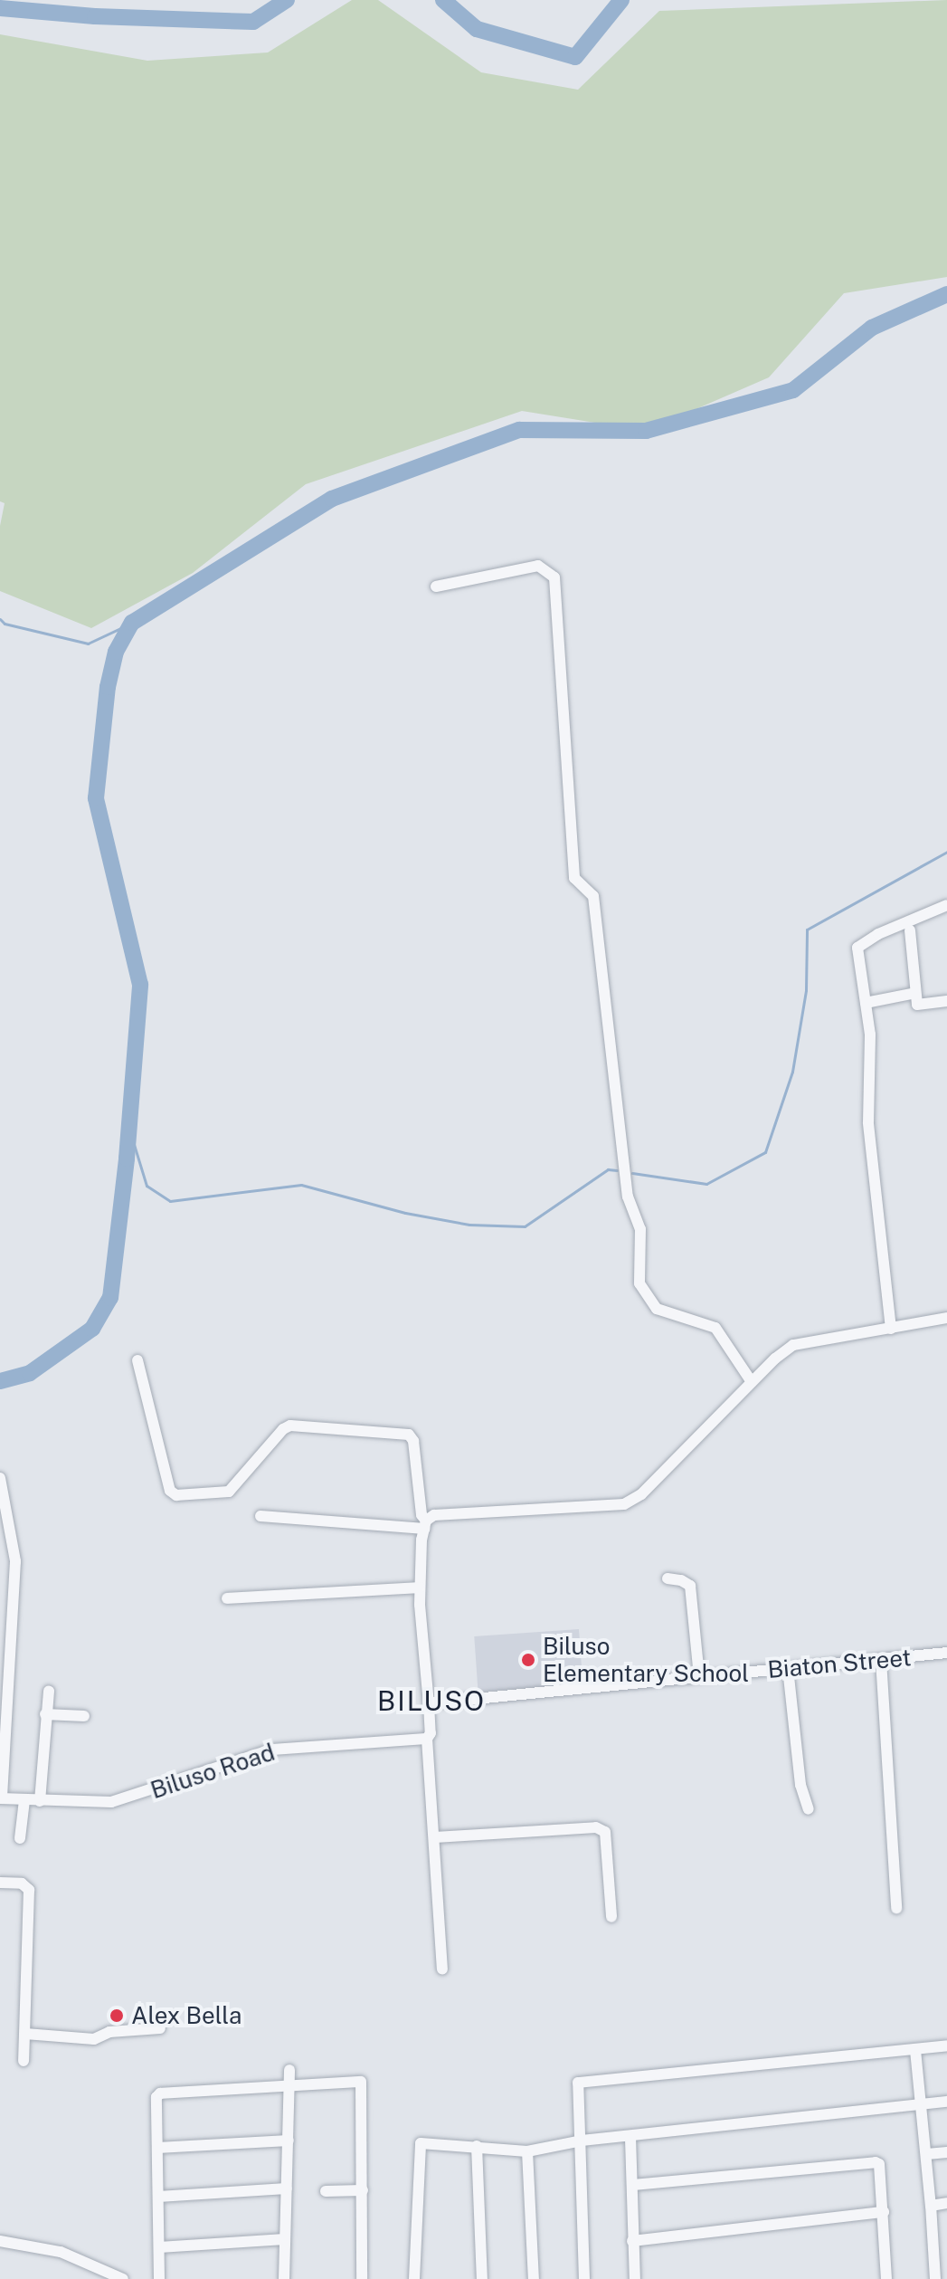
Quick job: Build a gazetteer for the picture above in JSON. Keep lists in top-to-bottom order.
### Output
{
  "streets": {
    "street": ["Biaton Street", "Biluso Road"]
  },
  "districts": ["BILUSO"],
  "places": ["Biluso Elementary School", "Alex Bella"]
}
